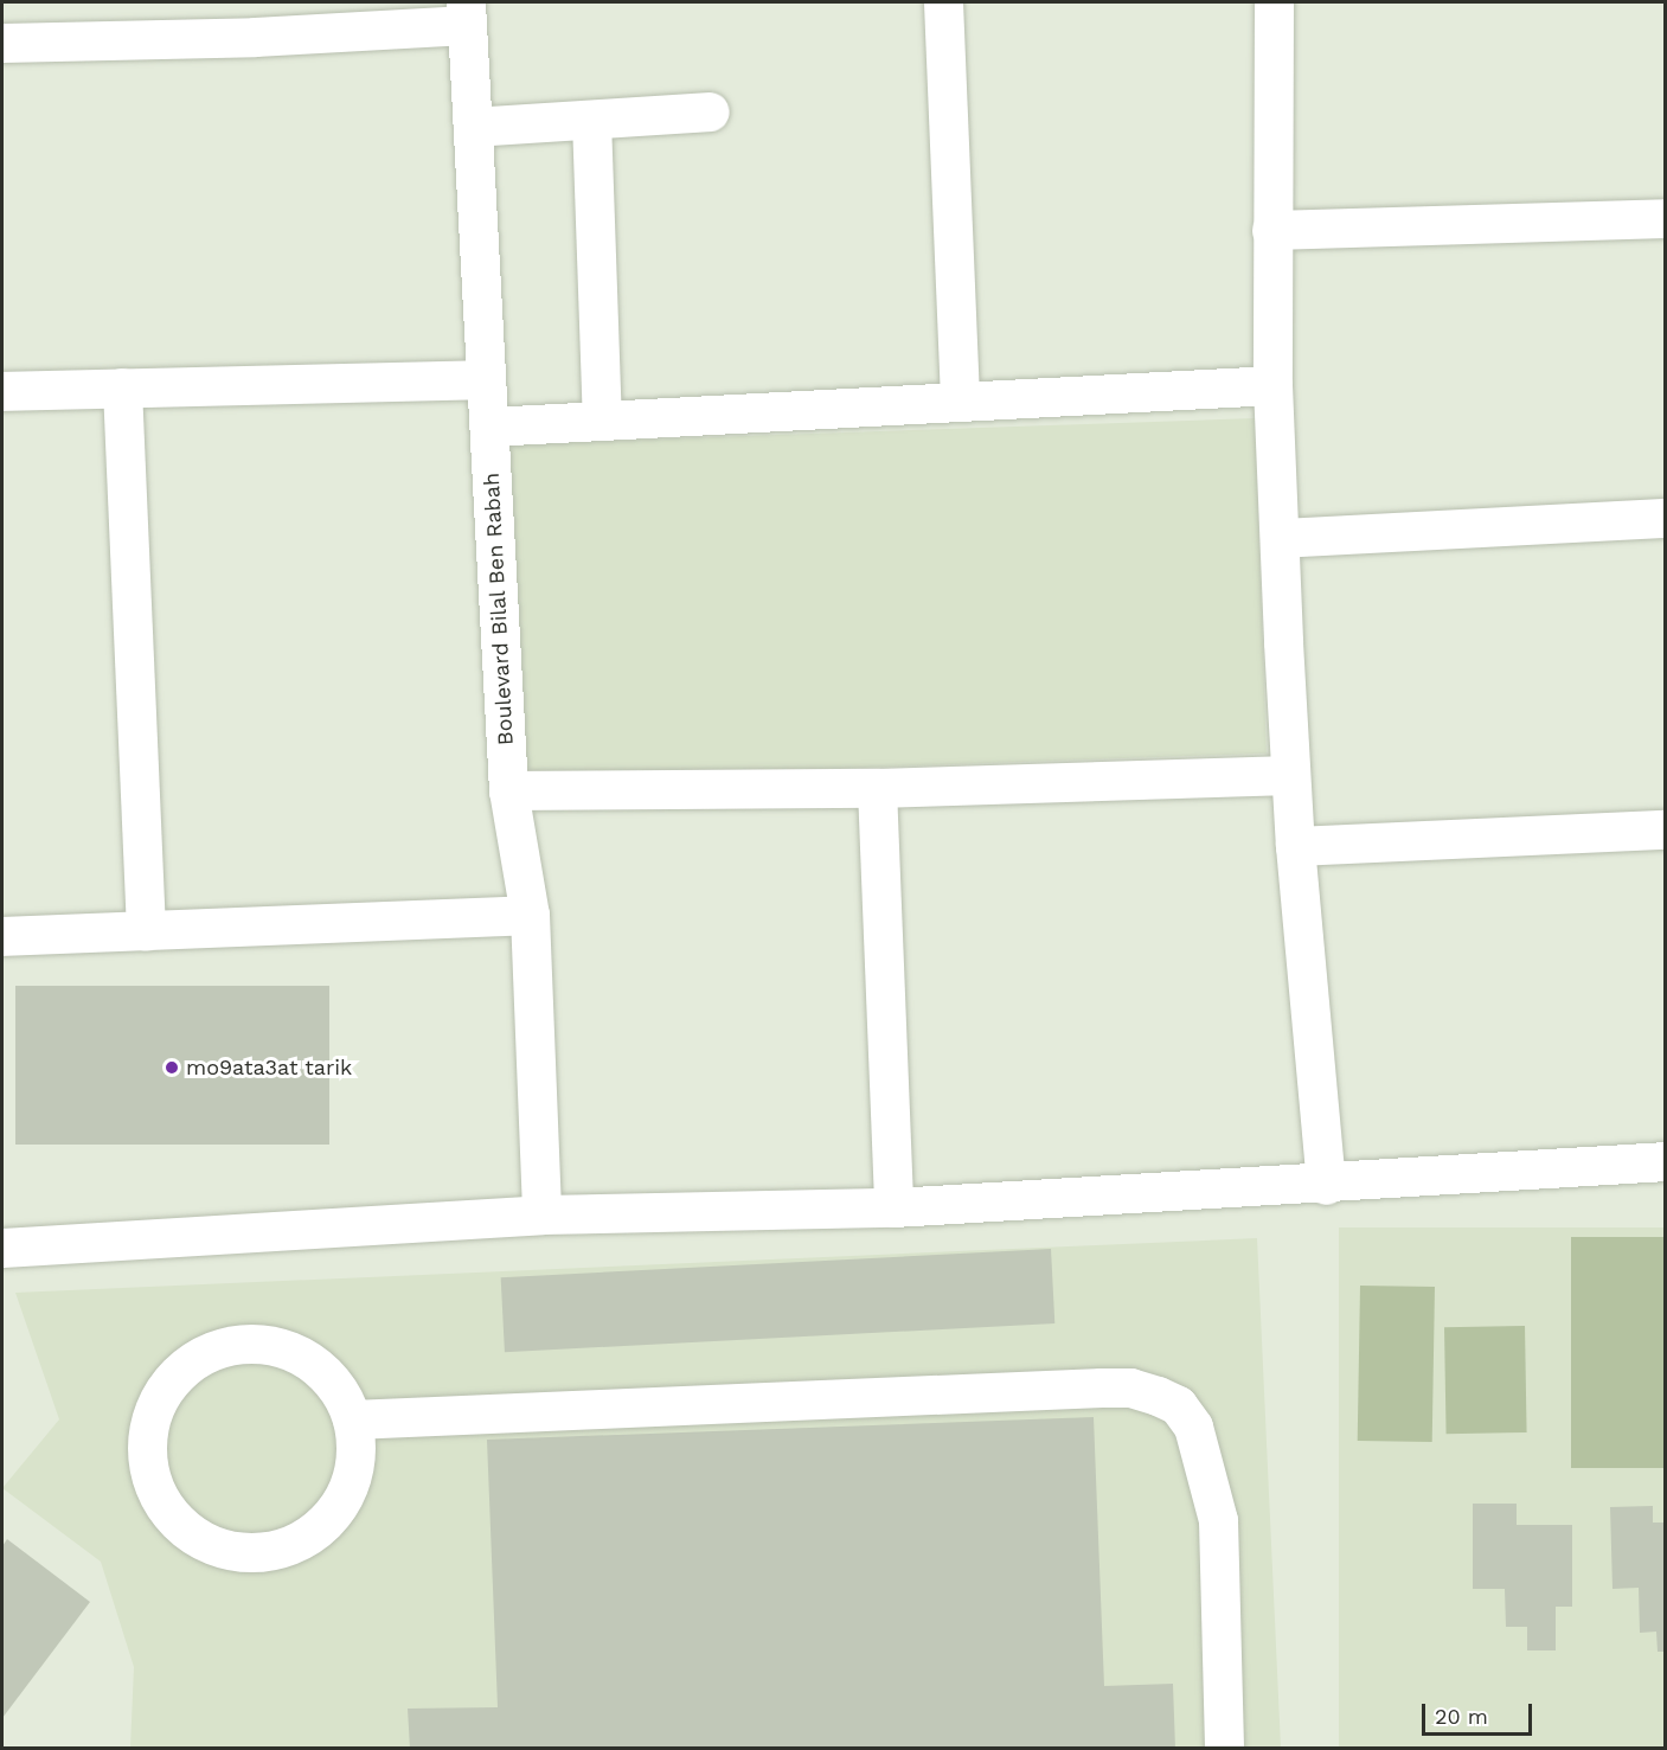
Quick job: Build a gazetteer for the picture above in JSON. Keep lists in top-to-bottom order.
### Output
{
  "streets": {
    "street": ["Boulevard Bilal Ben Rabah"]
  },
  "places": ["mo9ata3at tarik"],
  "scale_bar": "20 m"
}
